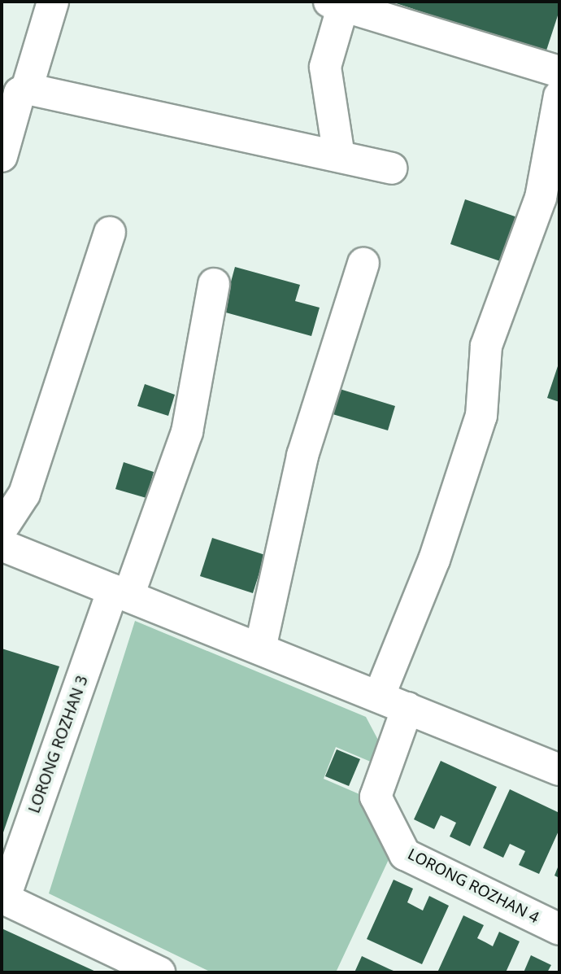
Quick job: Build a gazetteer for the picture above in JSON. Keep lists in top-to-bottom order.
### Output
{
  "streets": {
    "street": ["LORONG ROZHAN 3", "LORONG ROZHAN 4"]
  }
}
